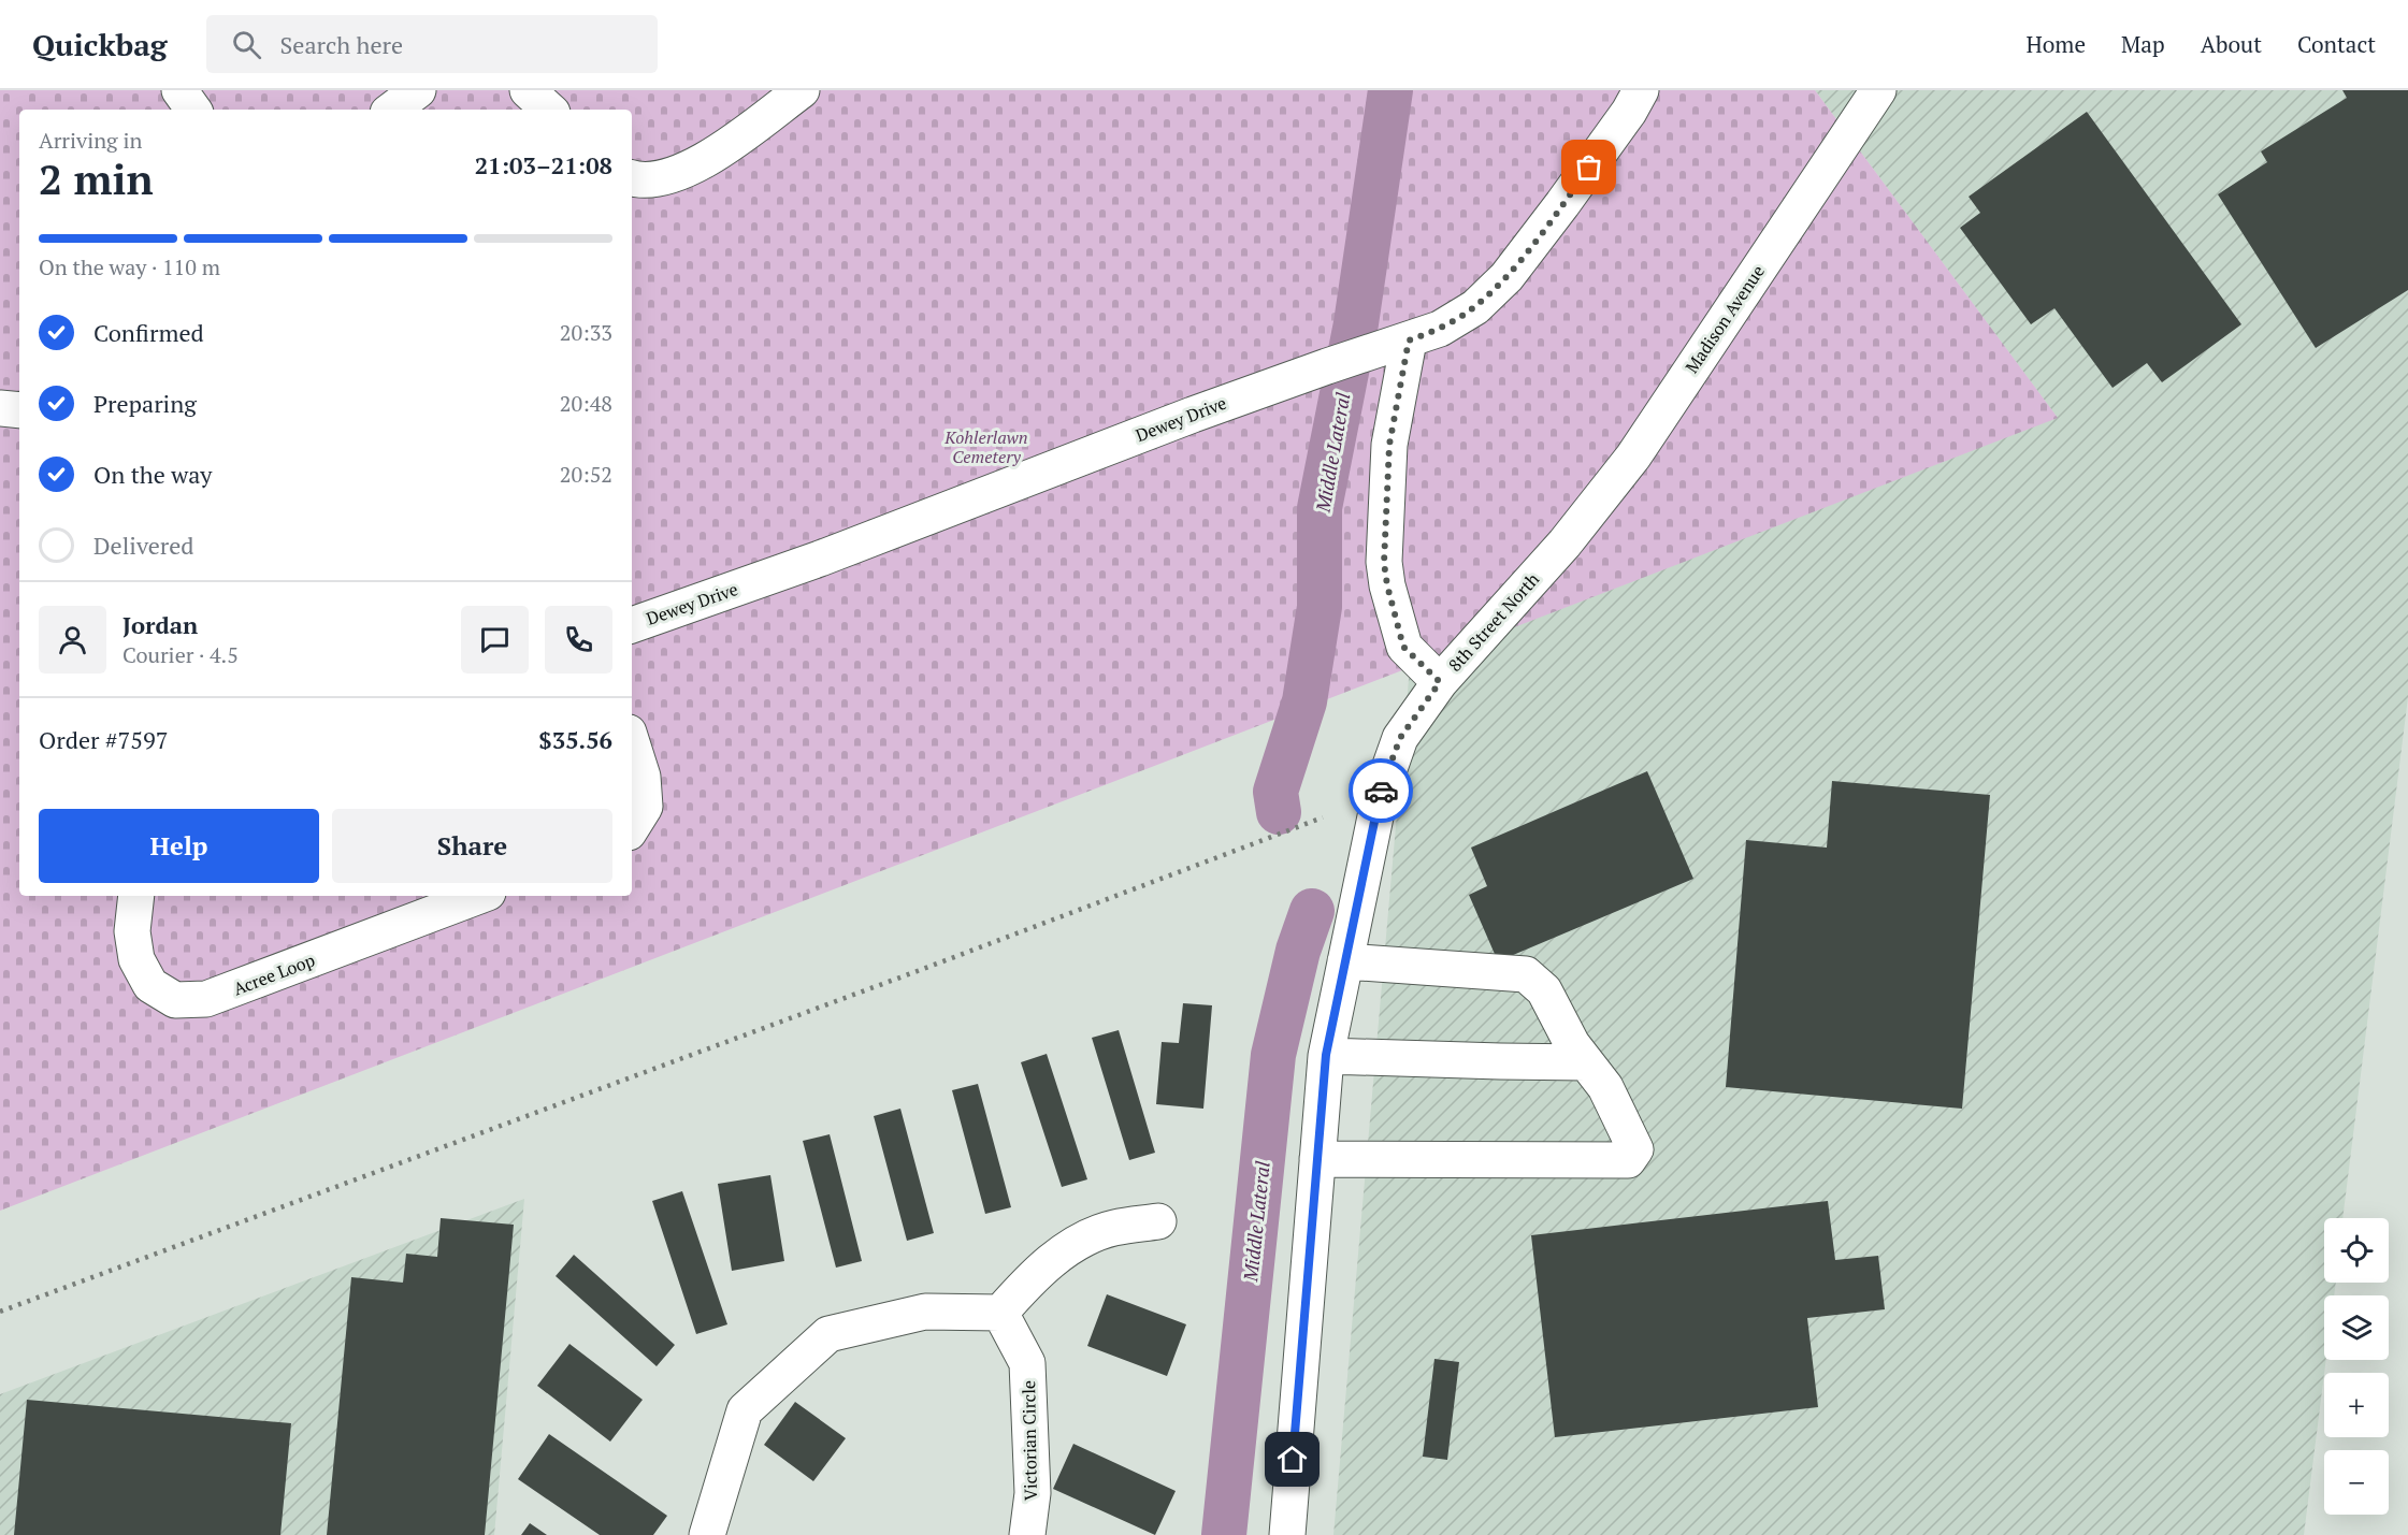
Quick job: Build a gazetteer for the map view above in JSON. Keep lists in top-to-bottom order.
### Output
{
  "streets": {
    "street": [
      "Madison Avenue",
      "Dewey Drive",
      "8th Street North",
      "Acree Loop",
      "Victorian Circle"
    ]
  },
  "crossings": [
    ["Madison Avenue", "8th Street North"]
  ],
  "water": ["Middle Lateral"],
  "parks": ["Kohlerlawn Cemetery"],
  "page": {
    "header": "Quickbag",
    "search": "Search here",
    "nav": [
      "Home",
      "Map",
      "About",
      "Contact"
    ],
    "heading": ["2 min", "Arriving in", "21:03–21:08"],
    "panel": [
      "Jordan",
      "Courier · 4.5",
      "Order #7597",
      "$35.56"
    ],
    "bar": "On the way · 110 m",
    "list": [
      ["Confirmed", "20:33"],
      ["Preparing", "20:48"],
      ["On the way", "20:52"],
      "Delivered"
    ],
    "buttons": ["Help", "Share"],
    "map_buttons": ["+", "−"]
  }
}
